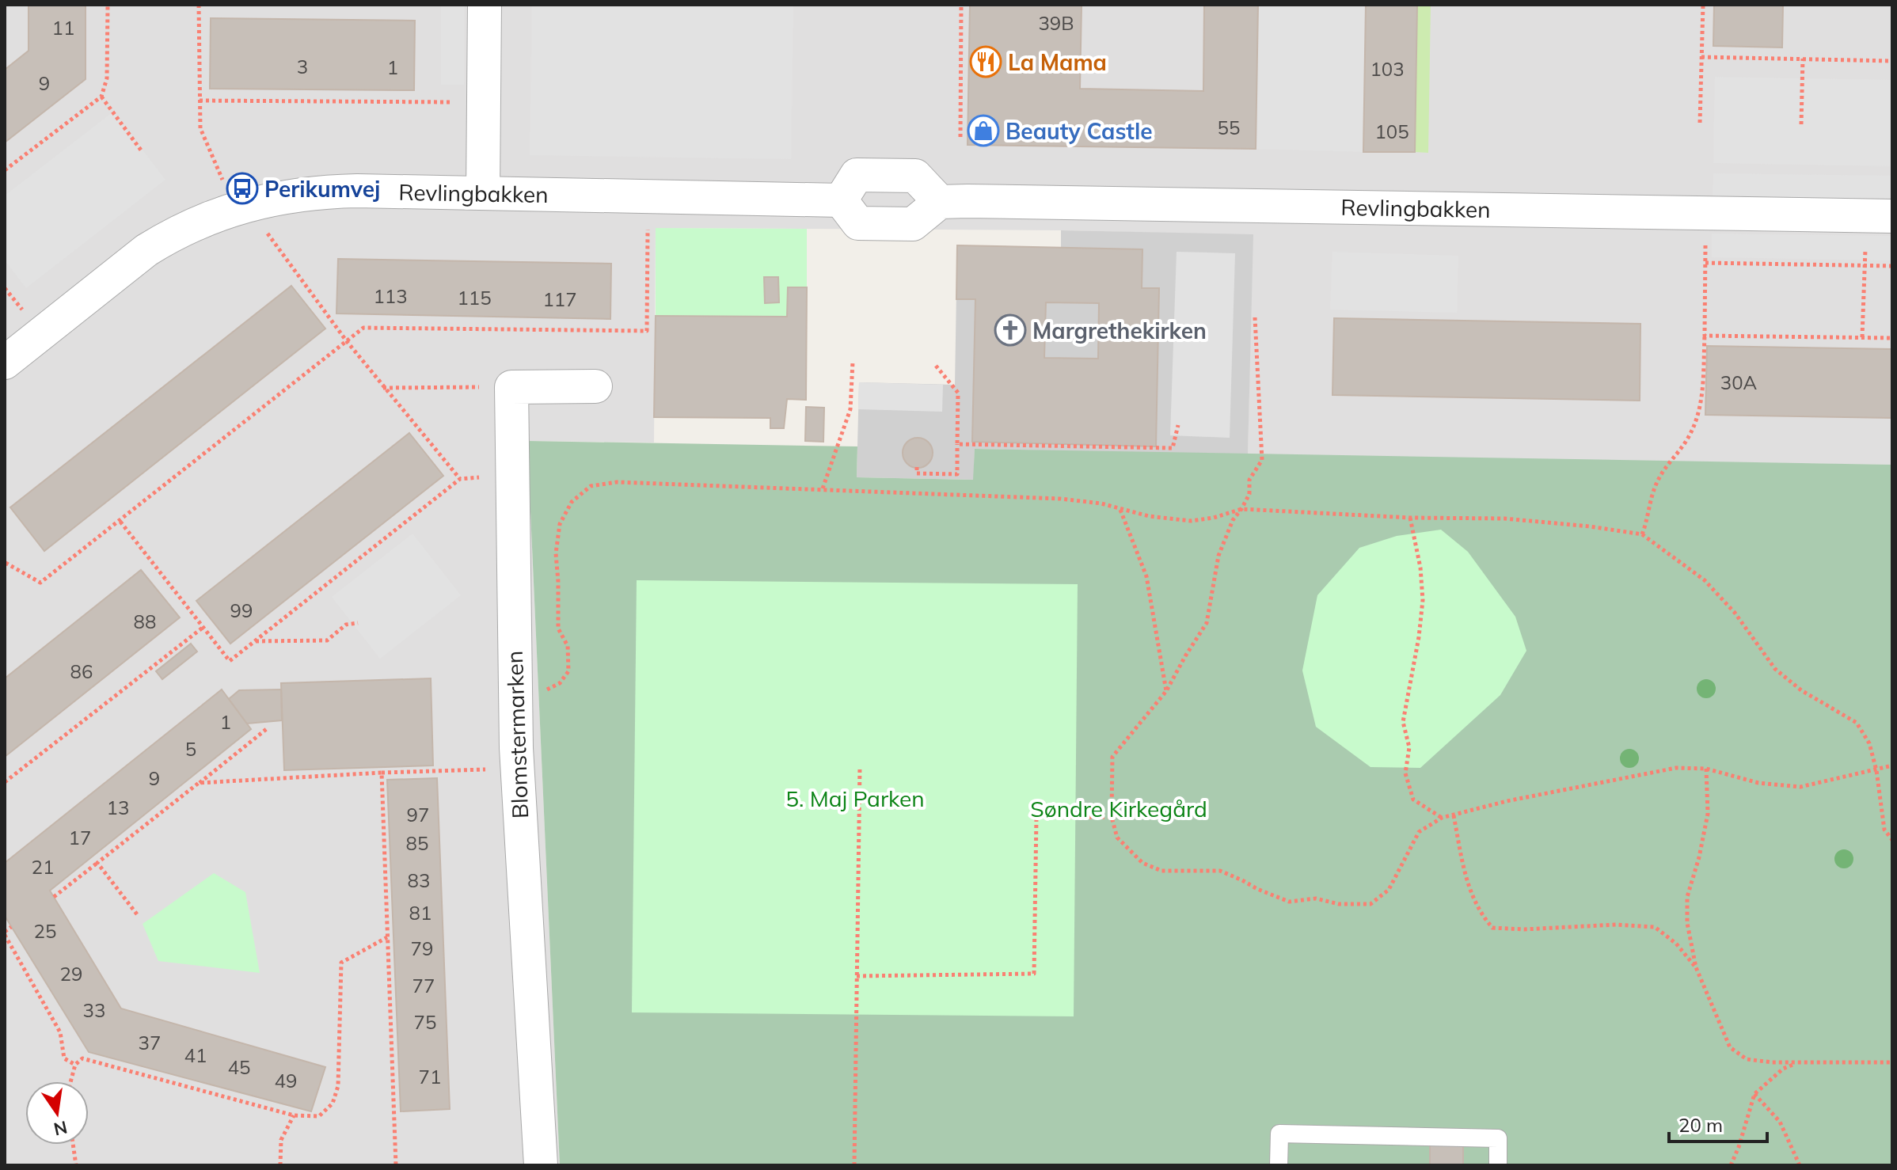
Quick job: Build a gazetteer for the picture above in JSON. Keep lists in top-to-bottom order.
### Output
{
  "streets": {
    "street": ["Revlingbakken", "Blomstermarken"]
  },
  "parks": ["5. Maj Parken", "Søndre Kirkegård"],
  "places": {
    "restaurant": ["La Mama"],
    "shop": ["Beauty Castle"],
    "bus stop": ["Perikumvej"],
    "church": ["Margrethekirken"]
  },
  "house_numbers": [
    "39B",
    "11",
    "3",
    "1",
    "103",
    "9",
    "55",
    "105",
    "113",
    "115",
    "117",
    "30A",
    "99",
    "88",
    "86",
    "1",
    "5",
    "9",
    "13",
    "97",
    "17",
    "85",
    "21",
    "83",
    "81",
    "25",
    "79",
    "29",
    "77",
    "33",
    "75",
    "37",
    "41",
    "45",
    "71",
    "49"
  ],
  "scale_bar": "20 m",
  "north": "bottom"
}
